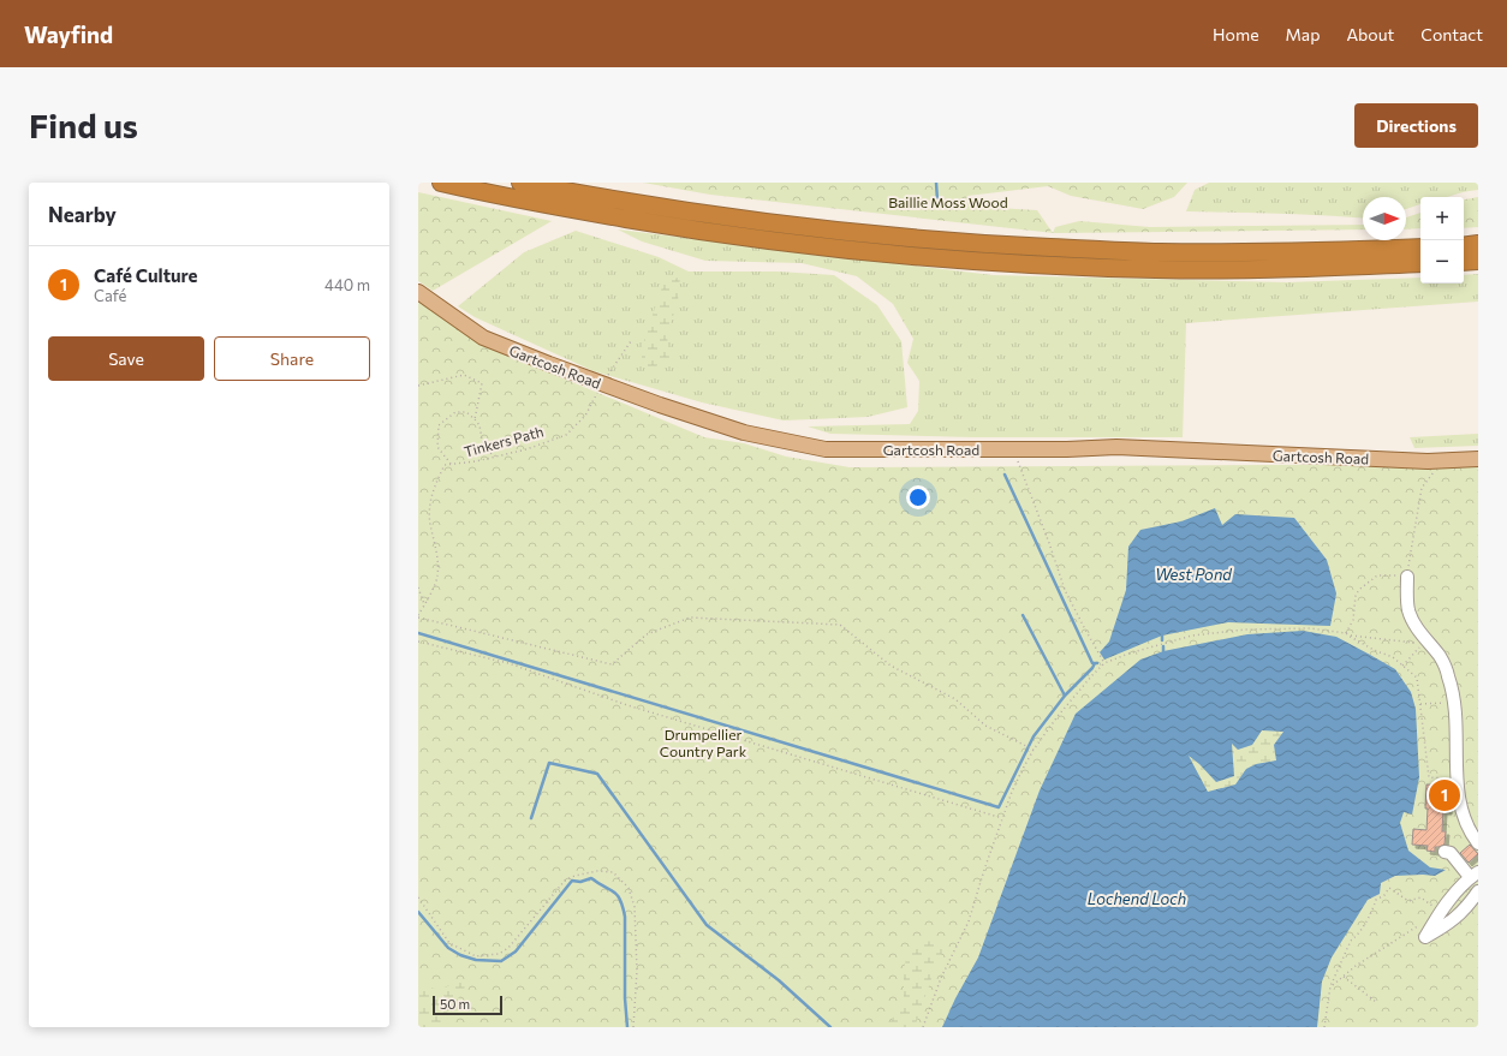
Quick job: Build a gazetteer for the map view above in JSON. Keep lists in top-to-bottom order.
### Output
{
  "streets": {
    "main road": ["Gartcosh Road"],
    "path": ["Tinkers Path"]
  },
  "water": ["West Pond", "Lochend Loch"],
  "parks": ["Baillie Moss Wood", "Drumpellier Country Park"],
  "scale_bar": "50 m",
  "north": "right",
  "page": {
    "header": "Wayfind",
    "nav": [
      "Home",
      "Map",
      "About",
      "Contact"
    ],
    "buttons": [
      "Directions",
      ["Save", "Share"]
    ],
    "title": "Find us",
    "heading": "Nearby",
    "map_buttons": ["+", "−"],
    "list": [
      {
        "mark": "1",
        "name": "Café Culture",
        "note": "Café",
        "value": "440 m"
      }
    ],
    "pins": "1",
    "scale": "50 m"
  }
}
